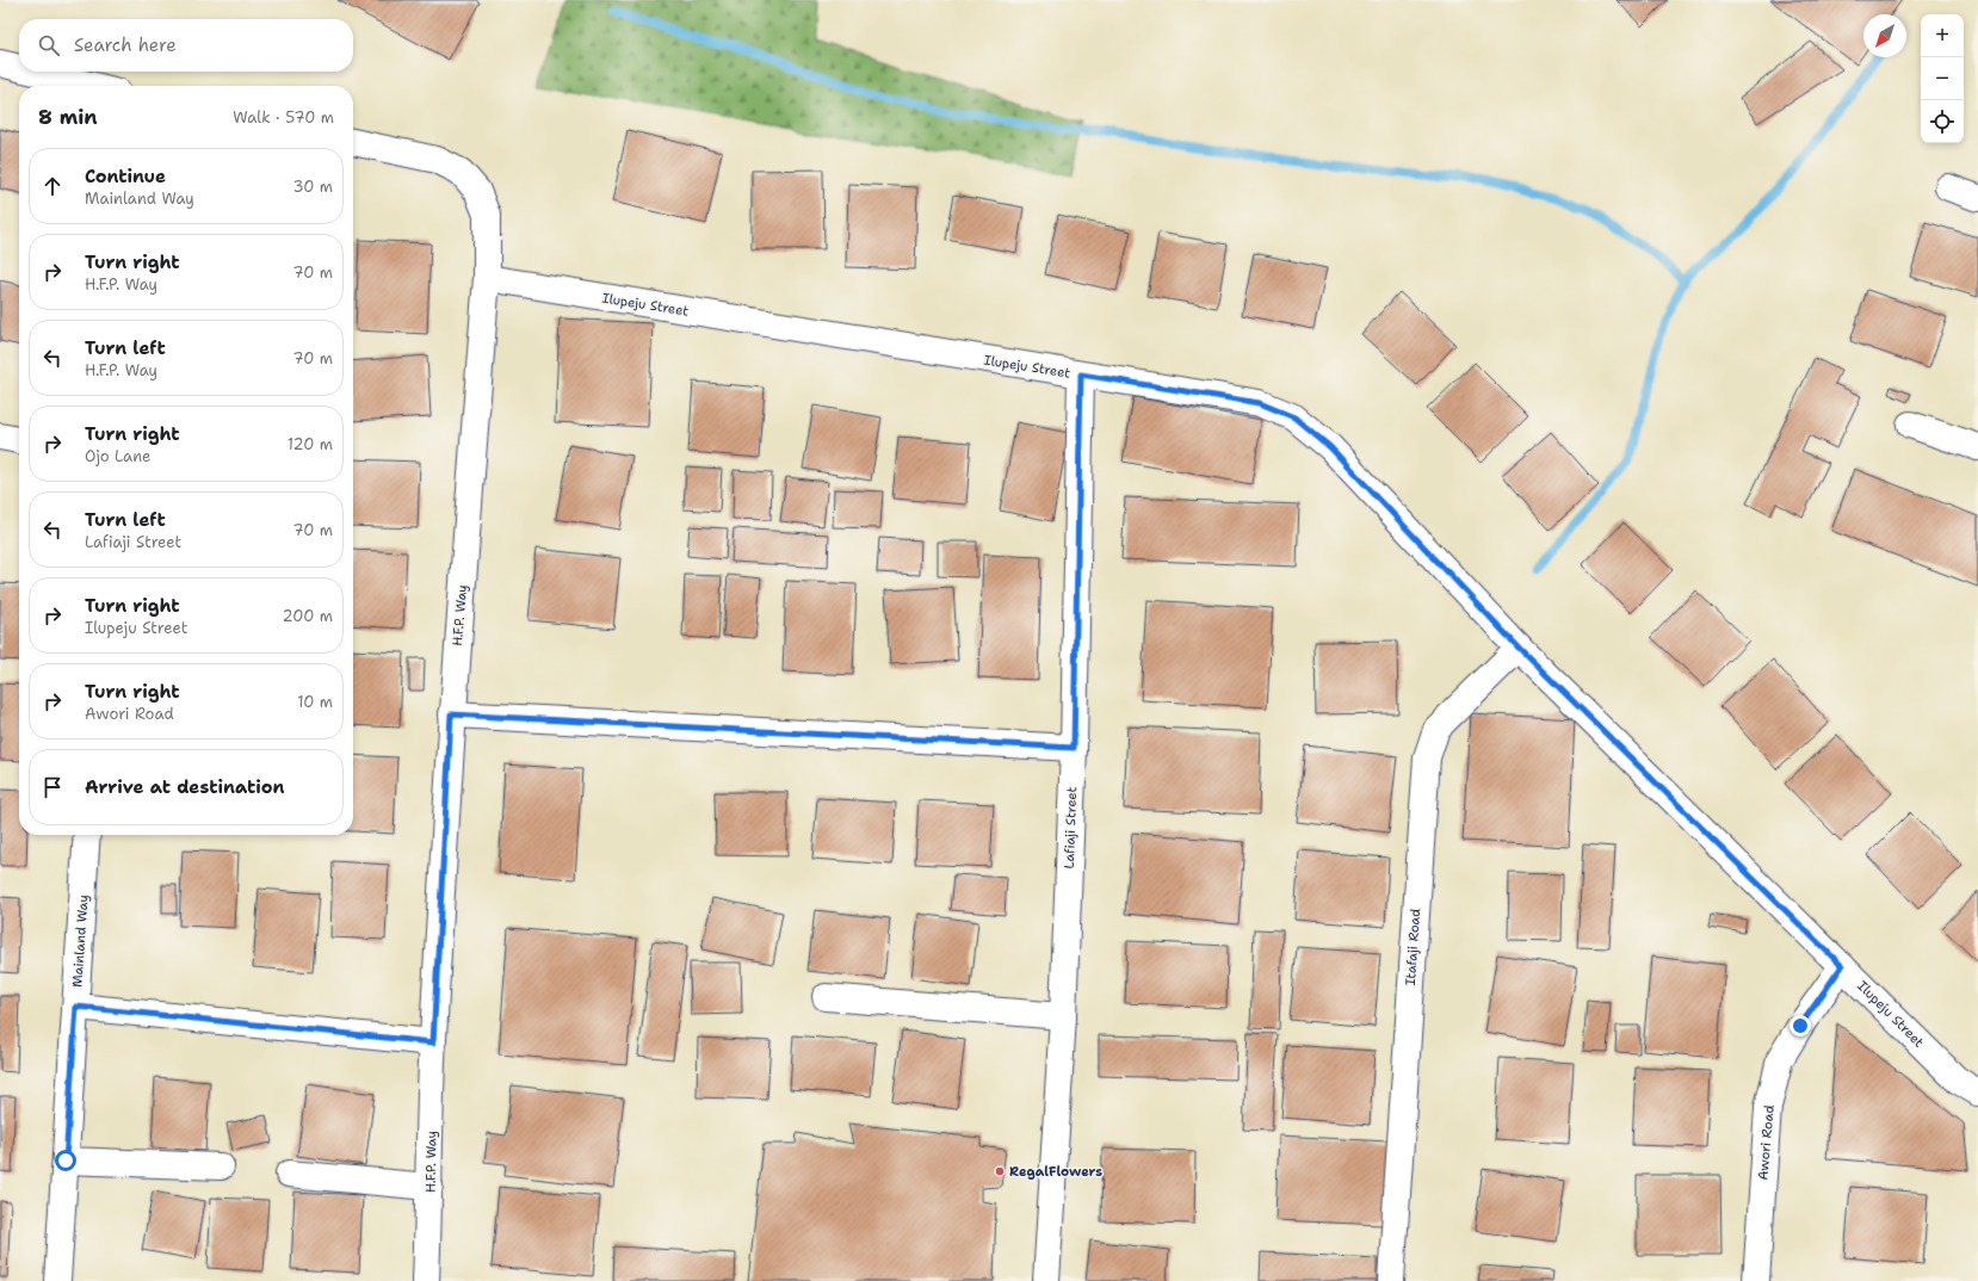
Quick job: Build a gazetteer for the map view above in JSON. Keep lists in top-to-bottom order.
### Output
{
  "streets": {
    "street": [
      "Ilupeju Street",
      "H.F.P. Way",
      "Lafiaji Street",
      "Mainland Way",
      "Itafaji Road",
      "Awori Road"
    ]
  },
  "crossings": [
    ["Ilupeju Street", "H.F.P. Way"],
    ["Ilupeju Street", "Lafiaji Street"],
    ["Ilupeju Street", "Itafaji Road"],
    ["Ilupeju Street", "Awori Road"]
  ],
  "places": ["RegalFlowers"],
  "north": "bottom left",
  "page": {
    "map_buttons": ["+", "−"],
    "search": "Search here",
    "heading": ["8 min", "Walk · 570 m"],
    "list": [
      ["Continue", "Mainland Way", "30 m"],
      ["Turn right", "H.F.P. Way", "70 m"],
      ["Turn left", "H.F.P. Way", "70 m"],
      ["Turn right", "Ojo Lane", "120 m"],
      ["Turn left", "Lafiaji Street", "70 m"],
      ["Turn right", "Ilupeju Street", "200 m"],
      ["Turn right", "Awori Road", "10 m"],
      "Arrive at destination"
    ]
  }
}
